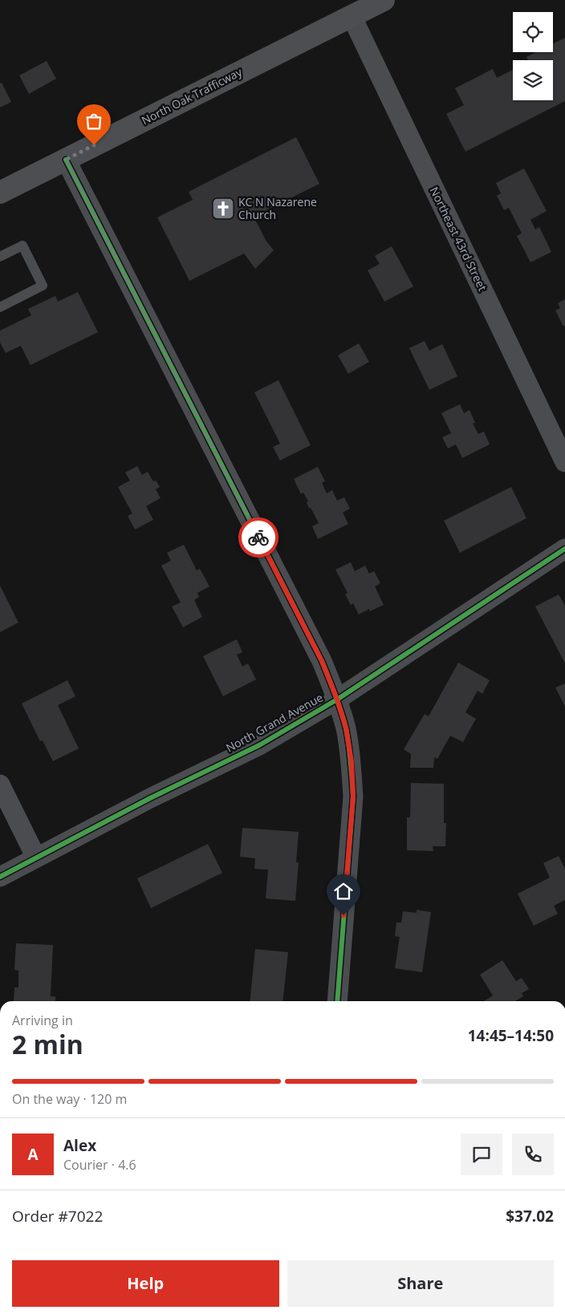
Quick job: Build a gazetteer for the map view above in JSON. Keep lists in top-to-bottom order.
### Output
{
  "streets": {
    "main road": ["North Oak Trafficway"],
    "street": ["Northeast 43rd Street", "North Grand Avenue"]
  },
  "crossings": [
    ["North Oak Trafficway", "Northeast 43rd Street"]
  ],
  "places": {
    "church": ["KC N Nazarene Church"]
  },
  "page": {
    "heading": ["2 min", "Arriving in", "14:45–14:50"],
    "panel": [
      "Alex",
      "Courier · 4.6",
      "Order #7022",
      "$37.02"
    ],
    "bar": "On the way · 120 m",
    "round": "A",
    "buttons": ["Help", "Share"]
  }
}
